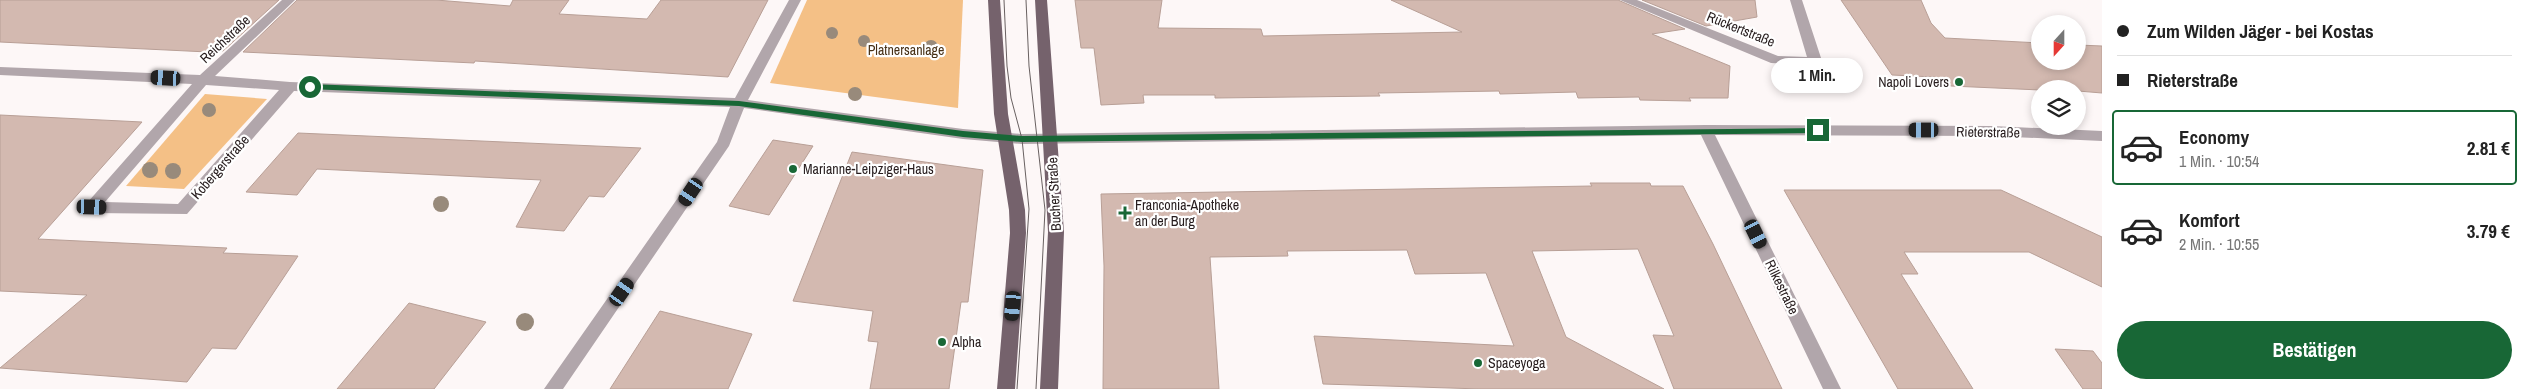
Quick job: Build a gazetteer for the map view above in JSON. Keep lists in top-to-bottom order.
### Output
{
  "streets": {
    "main road": ["Bucher Straße"],
    "street": [
      "Rückertstraße",
      "Reichstraße",
      "Rieterstraße",
      "Kobergerstraße",
      "Rilkestraße"
    ]
  },
  "crossings": [
    ["Reichstraße", "Kobergerstraße"],
    ["Rieterstraße", "Bucher Straße"],
    ["Rieterstraße", "Rilkestraße"]
  ],
  "parks": ["Platnersanlage"],
  "places": {
    "other": [
      "Napoli Lovers",
      "Marianne-Leipziger-Haus",
      "Alpha",
      "Spaceyoga"
    ],
    "health": ["Franconia-Apotheke an der Burg"]
  },
  "north": "bottom",
  "page": {
    "banner": ["Zum Wilden Jäger - bei Kostas", "Rieterstraße"],
    "bubble": "1 Min.",
    "list": [
      {
        "name": "Economy",
        "note": "1 Min. · 10:54",
        "value": "2.81 €"
      },
      {
        "name": "Komfort",
        "note": "2 Min. · 10:55",
        "value": "3.79 €"
      }
    ],
    "buttons": "Bestätigen"
  }
}
